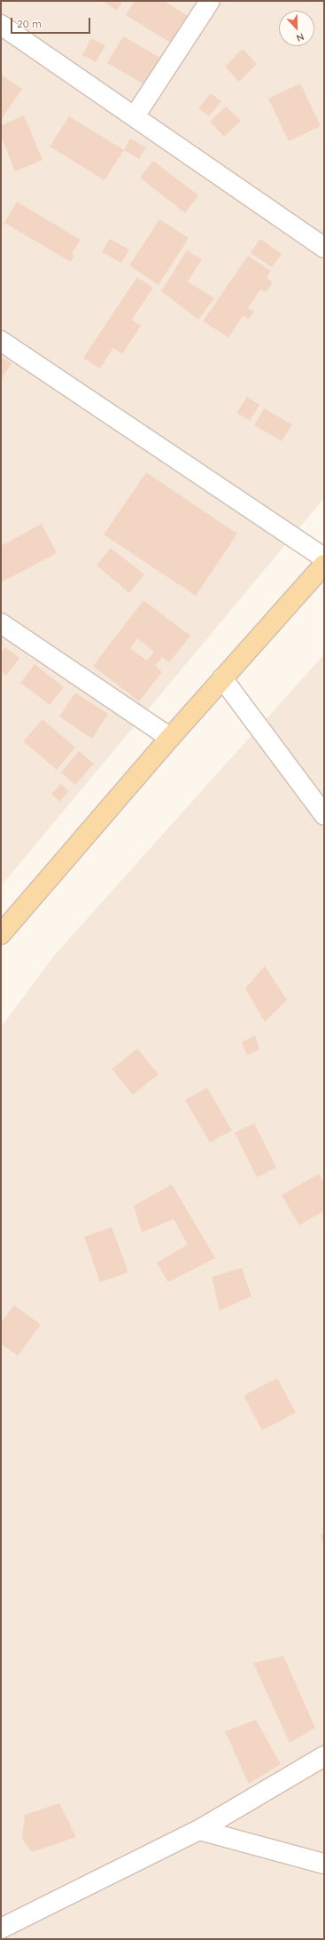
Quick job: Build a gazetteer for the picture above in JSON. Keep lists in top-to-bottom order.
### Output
{
  "scale_bar": "20 m",
  "north": "bottom"
}
